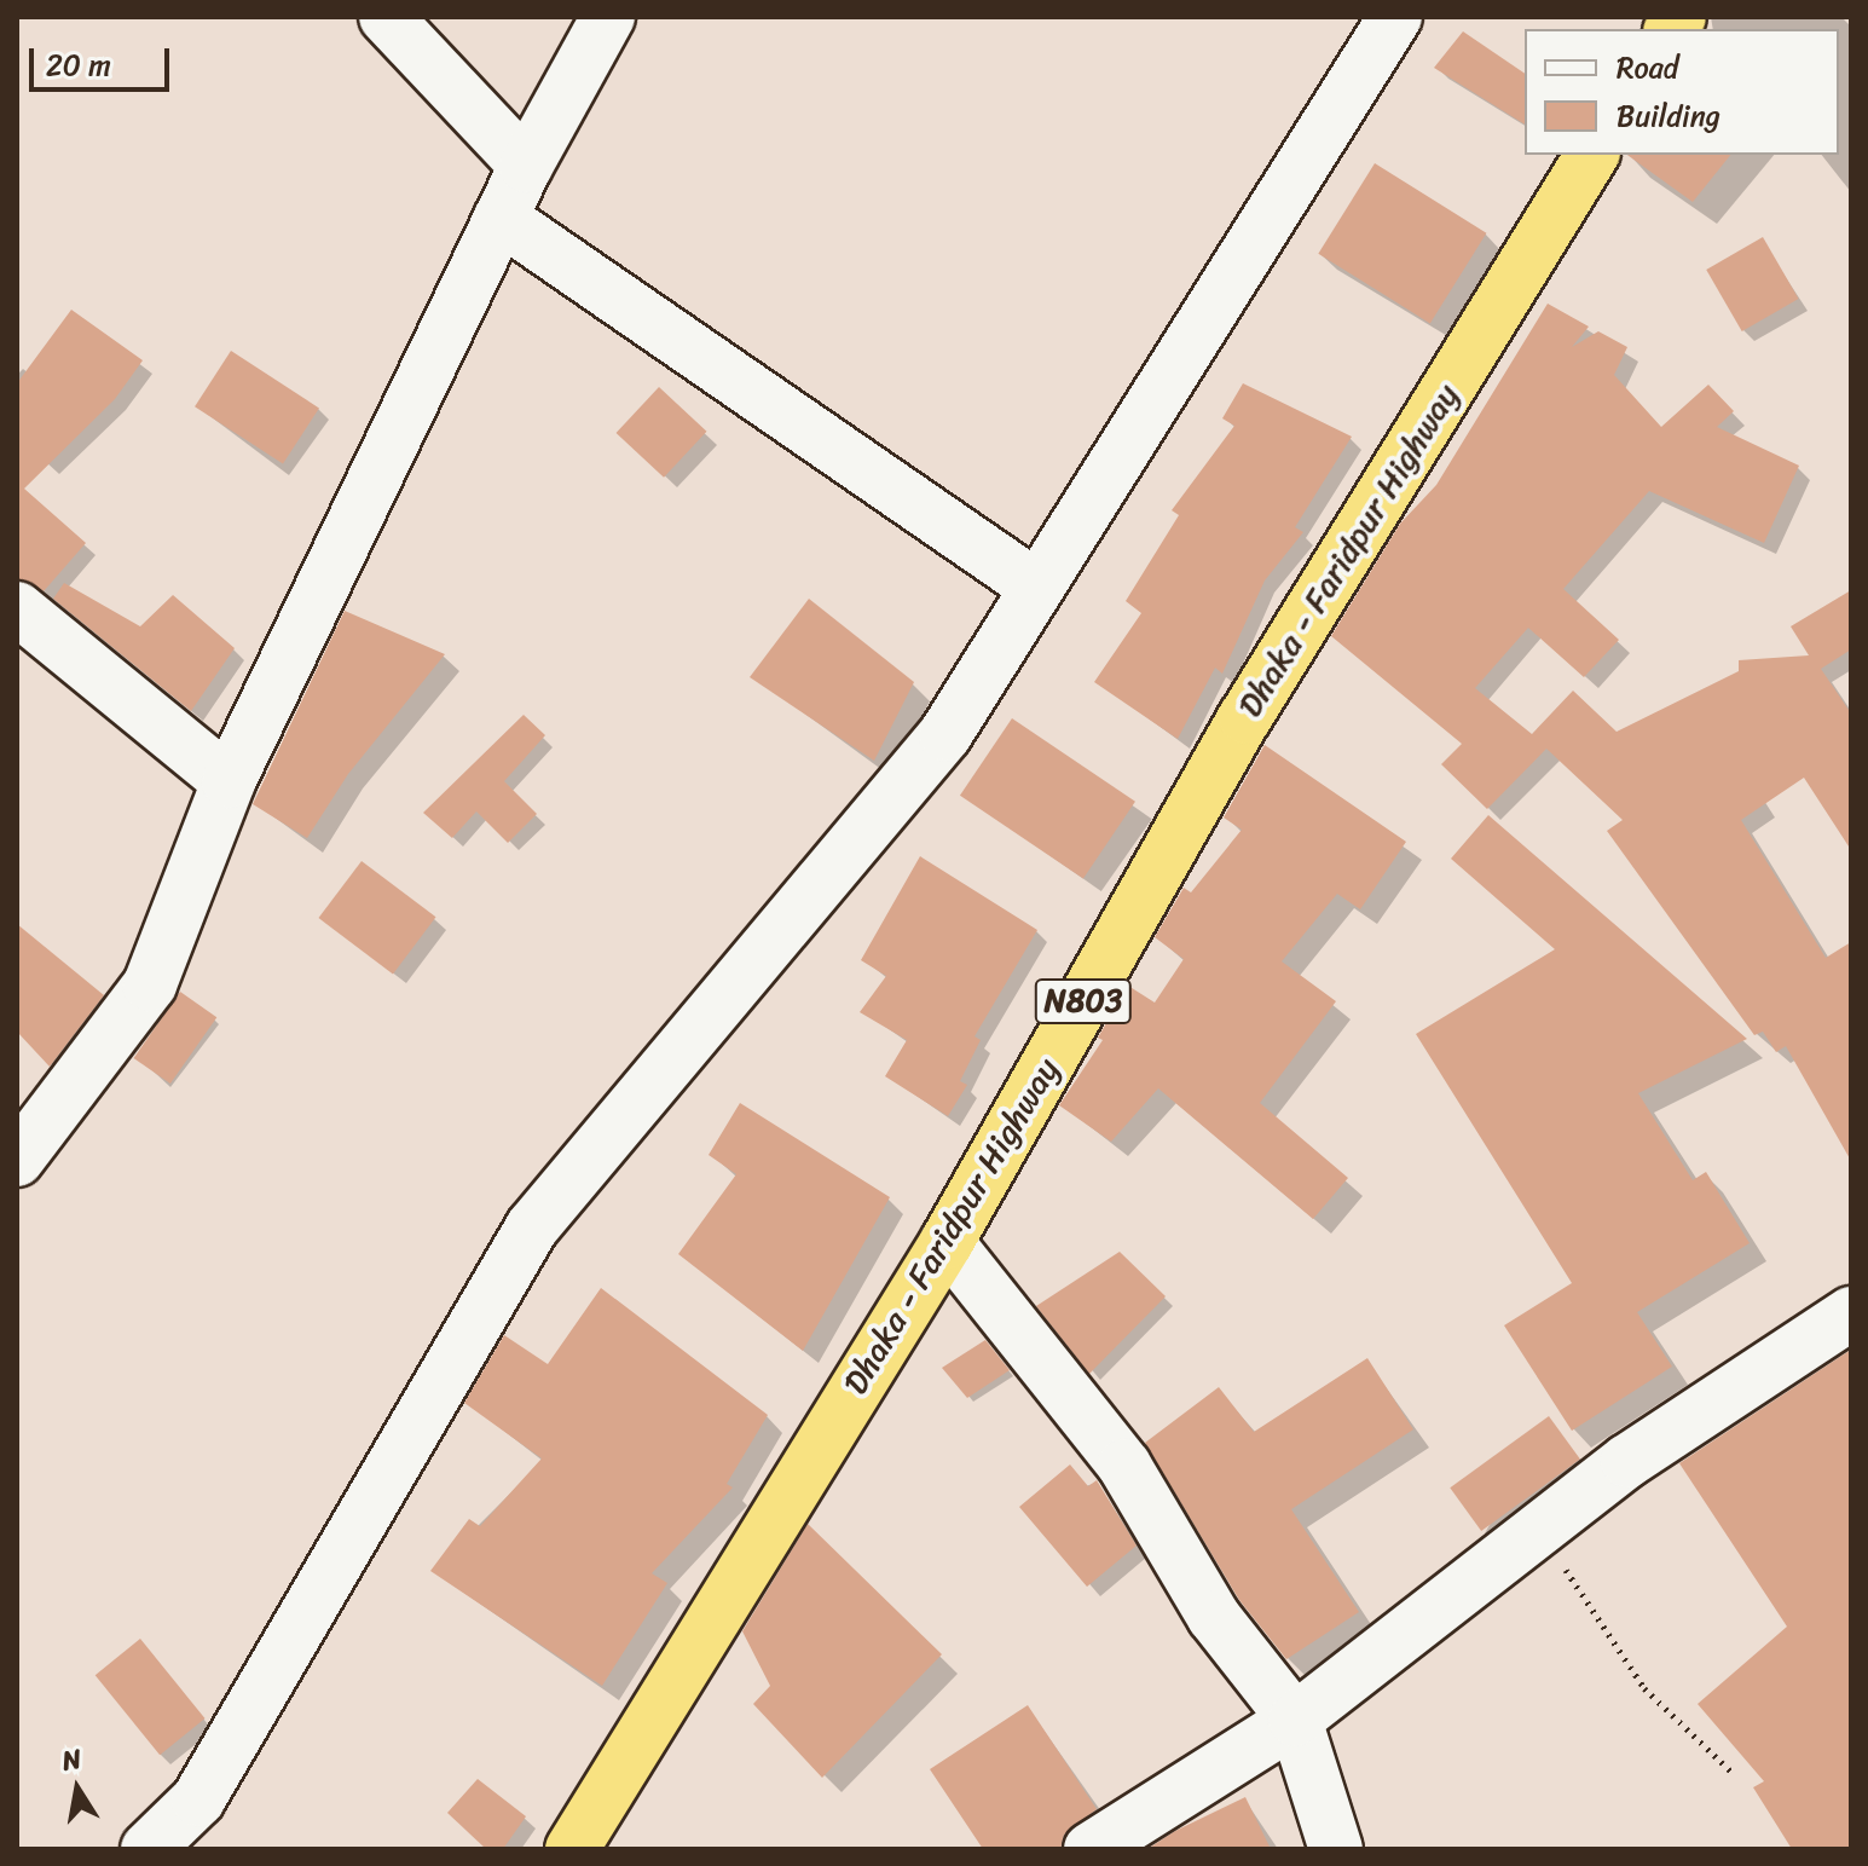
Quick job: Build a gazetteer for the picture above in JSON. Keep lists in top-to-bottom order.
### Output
{
  "streets": {
    "highway": ["Dhaka - Faridpur Highway", "N803"]
  },
  "legend": ["Road", "Building"],
  "scale_bar": "20 m",
  "north": "top"
}
